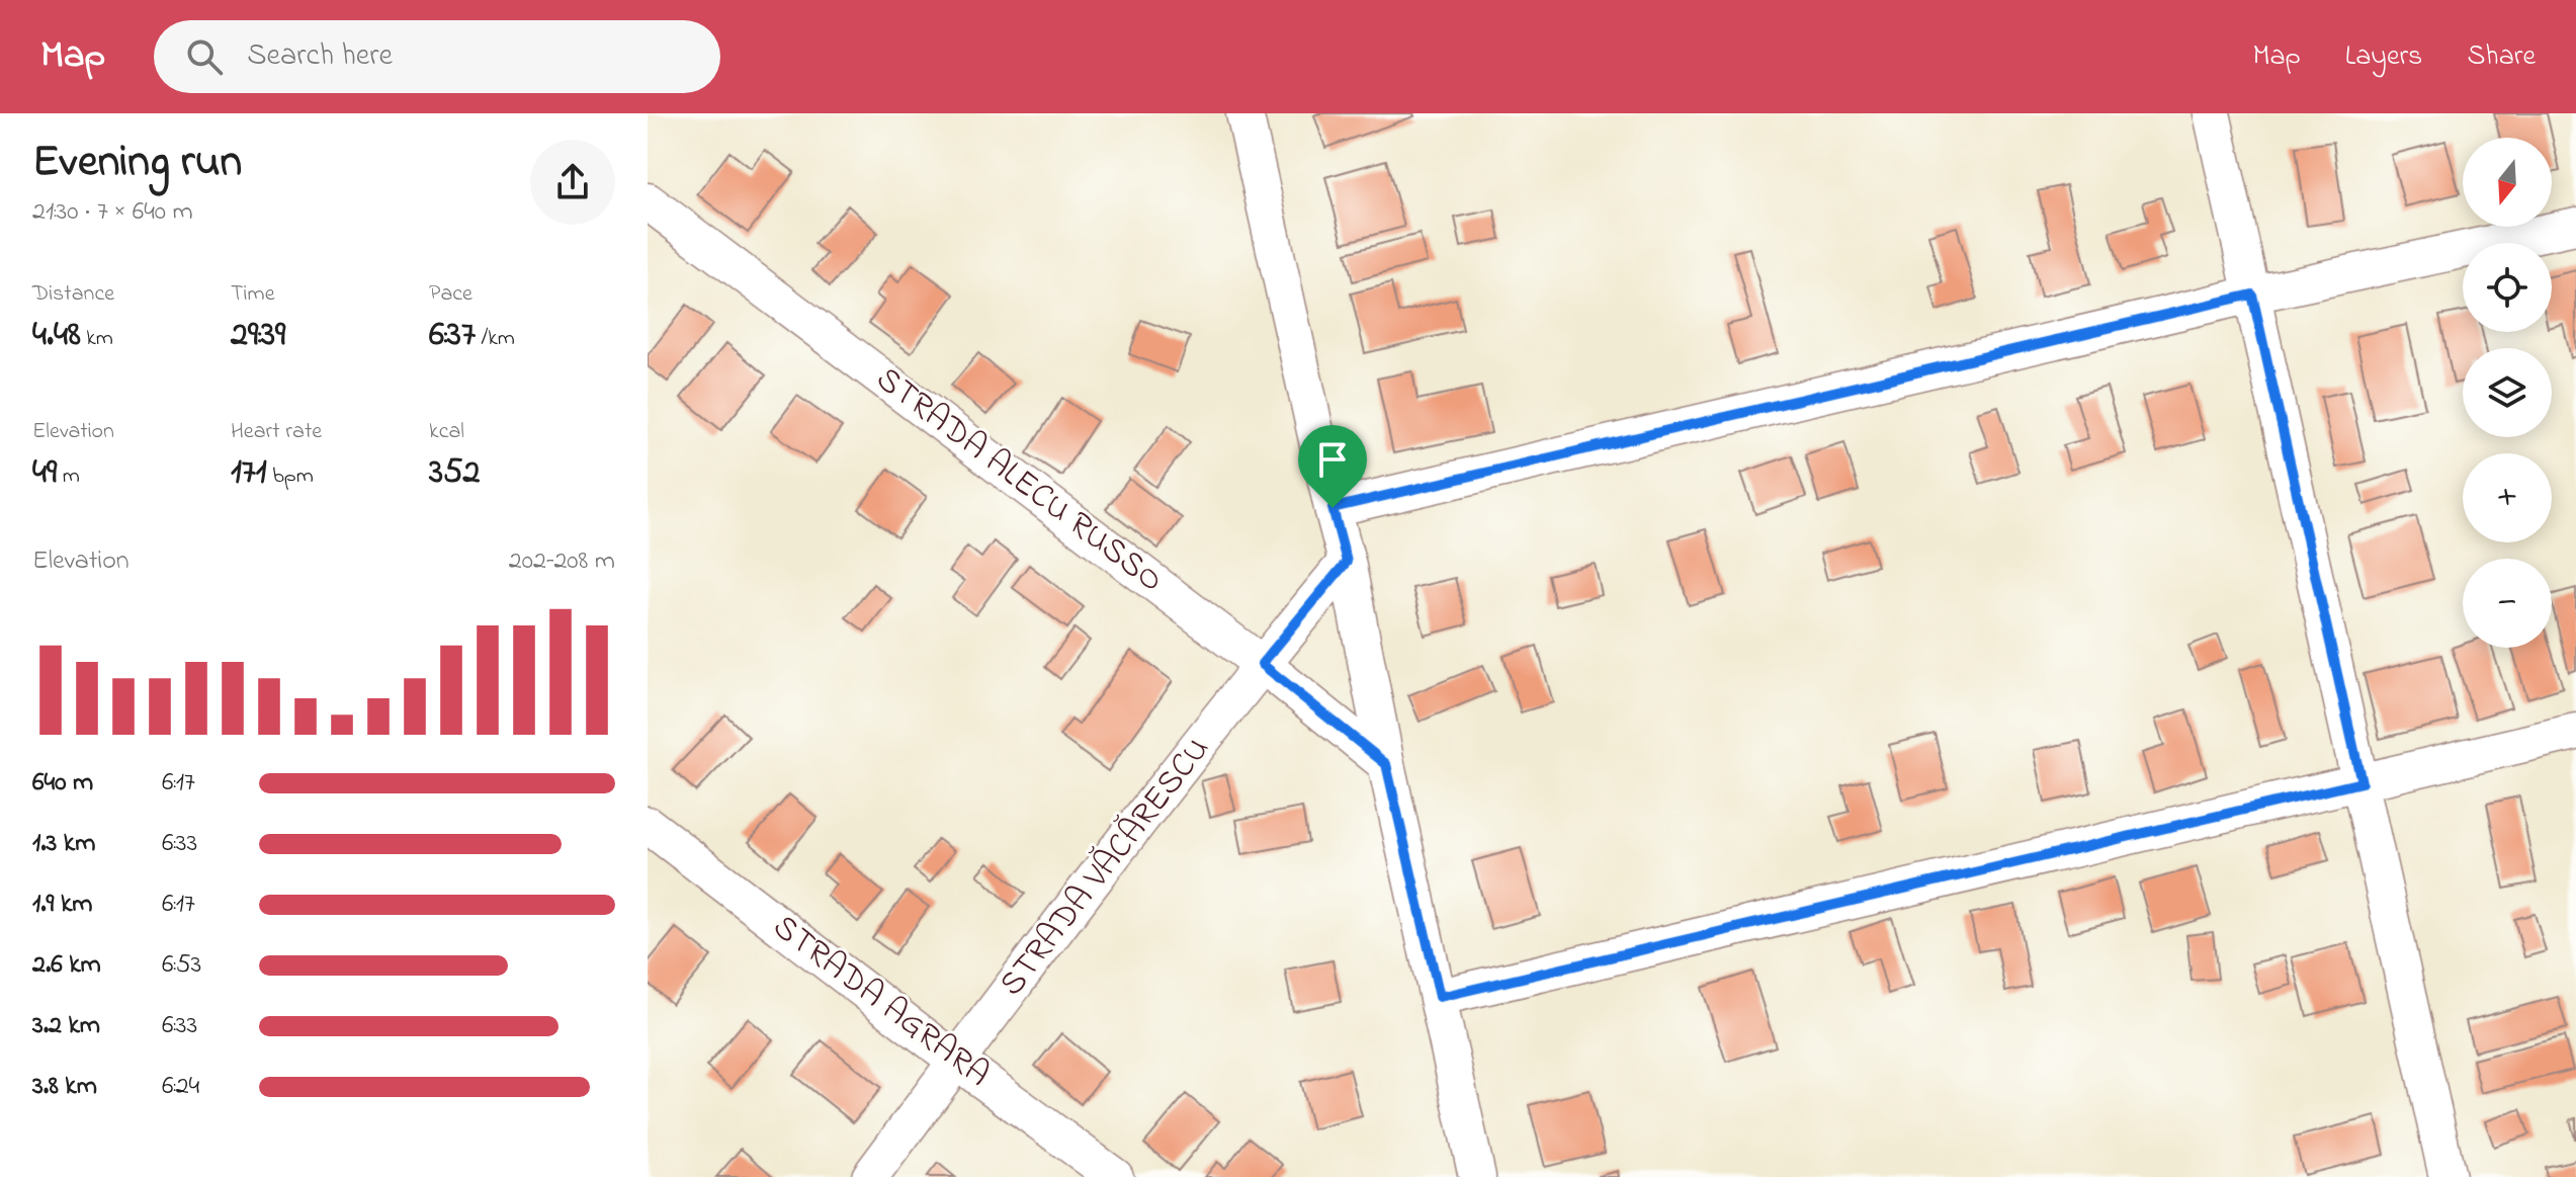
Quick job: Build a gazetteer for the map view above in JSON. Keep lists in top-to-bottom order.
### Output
{
  "streets": {
    "street": ["STRADA ALECU RUSSO", "STRADA VĂCĂRESCU", "STRADA AGRARA"]
  },
  "crossings": [
    ["STRADA ALECU RUSSO", "STRADA VĂCĂRESCU"],
    ["STRADA VĂCĂRESCU", "STRADA AGRARA"]
  ],
  "north": "bottom",
  "page": {
    "header": "Map",
    "search": "Search here",
    "nav": ["Map", "Layers", "Share"],
    "heading": ["Evening run", "21:30 · 7 × 640 m"],
    "map_buttons": ["+", "−"],
    "stats": [
      ["Distance", "4.48 km"],
      ["Time", "29:39"],
      ["Pace", "6:37 /km"],
      ["Elevation", "49 m"],
      ["Heart rate", "171 bpm"],
      ["kcal", "352"]
    ],
    "chart": ["Elevation", "202–208 m"],
    "list": [
      {
        "name": "640 m",
        "note": "6:17"
      },
      {
        "name": "1.3 km",
        "note": "6:33"
      },
      {
        "name": "1.9 km",
        "note": "6:17"
      },
      {
        "name": "2.6 km",
        "note": "6:53"
      },
      {
        "name": "3.2 km",
        "note": "6:33"
      },
      {
        "name": "3.8 km",
        "note": "6:24"
      }
    ]
  }
}
